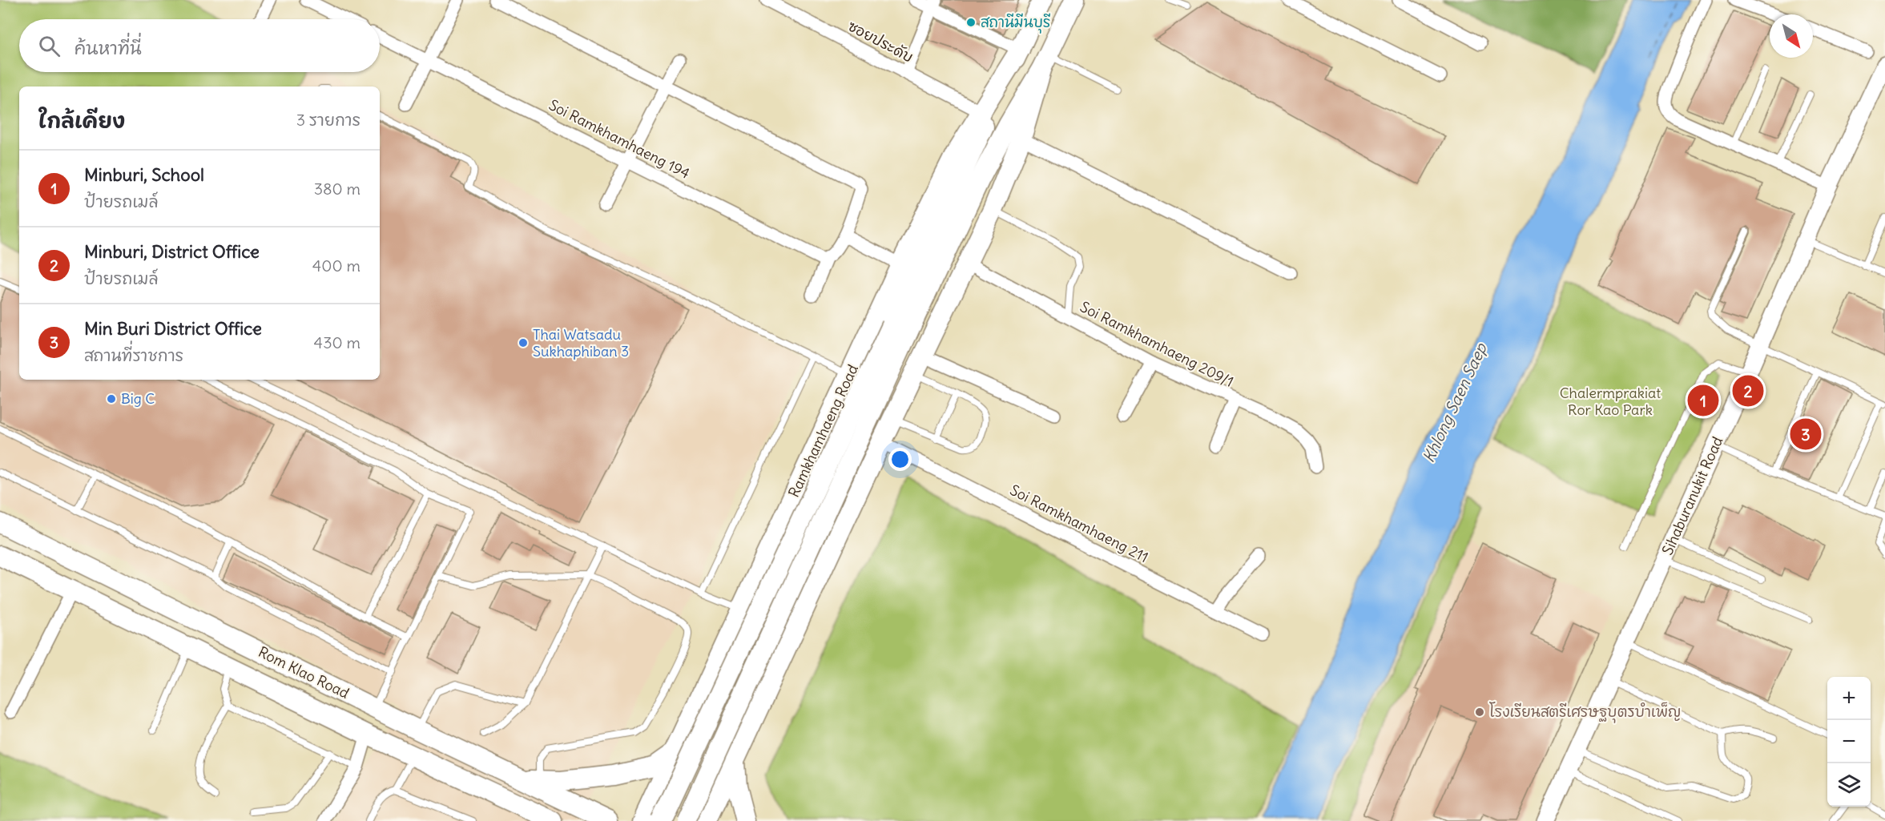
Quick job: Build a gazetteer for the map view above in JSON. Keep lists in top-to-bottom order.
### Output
{
  "streets": {
    "main road": ["Ramkhamhaeng Road", "Sihaburanukit Road", "Rom Klao Road"],
    "street": [
      "ซอยประดับ",
      "Soi Ramkhamhaeng 194",
      "Soi Ramkhamhaeng 209/1",
      "Soi Ramkhamhaeng 211"
    ]
  },
  "crossings": [
    ["ซอยประดับ", "Ramkhamhaeng Road"],
    ["Soi Ramkhamhaeng 209/1", "Ramkhamhaeng Road"],
    ["Ramkhamhaeng Road", "Soi Ramkhamhaeng 211"]
  ],
  "water": ["Khlong Saen Saep"],
  "parks": ["Chalermprakiat Ror Kao Park"],
  "places": [
    "สถานีมีนบุรี",
    "Thai Watsadu Sukhaphiban 3",
    "Big C",
    "โรงเรียนสตรีเศรษฐบุตรบำเพ็ญ"
  ],
  "north": "bottom right",
  "page": {
    "search": "ค้นหาที่นี่",
    "heading": ["ใกล้เคียง", "3 รายการ"],
    "list": [
      {
        "mark": "1",
        "name": "Minburi, School",
        "note": "ป้ายรถเมล์",
        "value": "380 m"
      },
      {
        "mark": "2",
        "name": "Minburi, District Office",
        "note": "ป้ายรถเมล์",
        "value": "400 m"
      },
      {
        "mark": "3",
        "name": "Min Buri District Office",
        "note": "สถานที่ราชการ",
        "value": "430 m"
      }
    ],
    "pins": ["2", "1", "3"],
    "map_buttons": ["+", "−"]
  }
}
